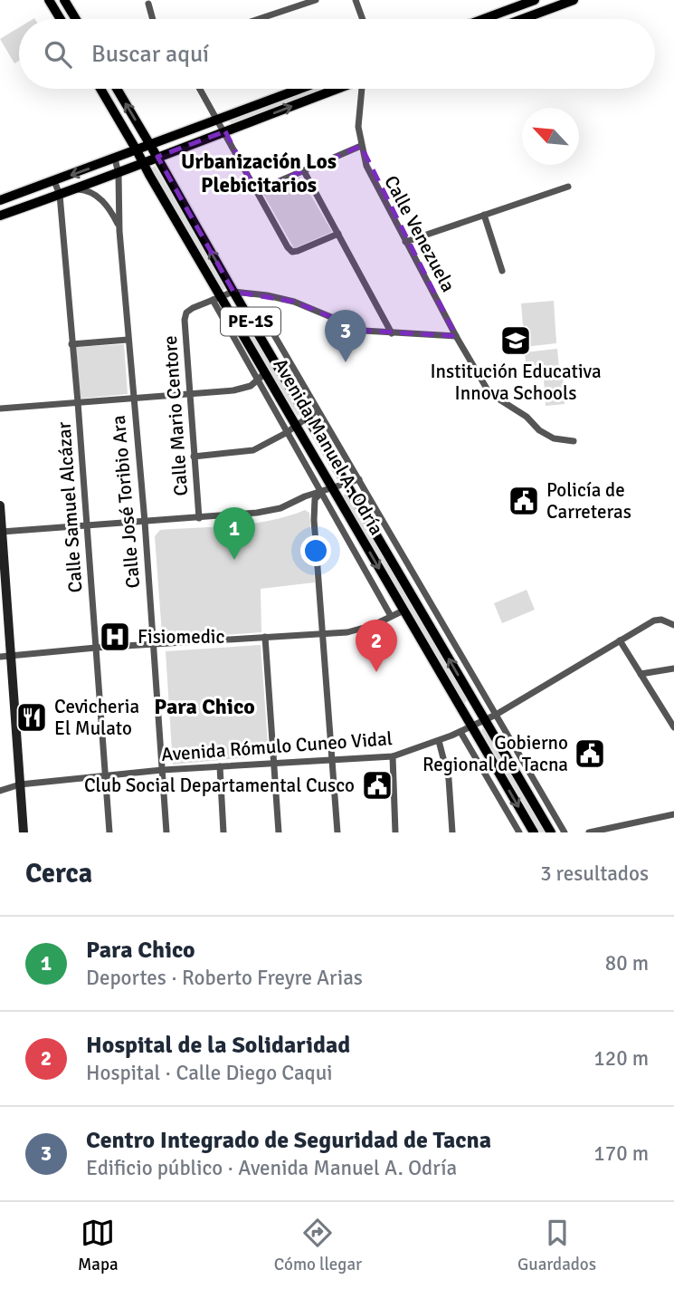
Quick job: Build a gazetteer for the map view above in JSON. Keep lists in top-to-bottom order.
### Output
{
  "streets": {
    "main road": ["PE-1S", "Avenida Manuel A. Odría"],
    "street": [
      "Calle Venezuela",
      "Calle Mario Centore",
      "Calle José Toribio Ara",
      "Calle Samuel Alcázar",
      "Avenida Rómulo Cuneo Vidal"
    ]
  },
  "crossings": [
    ["Calle Mario Centore", "Avenida Manuel A. Odría"],
    ["Avenida Manuel A. Odría", "Avenida Rómulo Cuneo Vidal"],
    ["Calle José Toribio Ara", "Avenida Rómulo Cuneo Vidal"],
    ["Calle Samuel Alcázar", "Avenida Rómulo Cuneo Vidal"]
  ],
  "districts": ["Urbanización Los Plebicitarios", "Para Chico"],
  "places": {
    "school or university": ["Institución Educativa Innova Schools"],
    "public building": ["Policía de Carreteras", "Gobierno Regional de Tacna", "Club Social Departamental Cusco"],
    "hospital": ["Fisiomedic"],
    "restaurant": ["Cevicheria El Mulato"]
  },
  "north": "top left",
  "page": {
    "search": "Buscar aquí",
    "pins": ["3", "1", "2"],
    "heading": ["Cerca", "3 resultados"],
    "list": [
      {
        "mark": "1",
        "name": "Para Chico",
        "note": "Deportes · Roberto Freyre Arias",
        "value": "80 m"
      },
      {
        "mark": "2",
        "name": "Hospital de la Solidaridad",
        "note": "Hospital · Calle Diego Caqui",
        "value": "120 m"
      },
      {
        "mark": "3",
        "name": "Centro Integrado de Seguridad de Tacna",
        "note": "Edificio público · Avenida Manuel A. Odría",
        "value": "170 m"
      }
    ],
    "nav": ["Mapa", "Cómo llegar", "Guardados"]
  }
}
